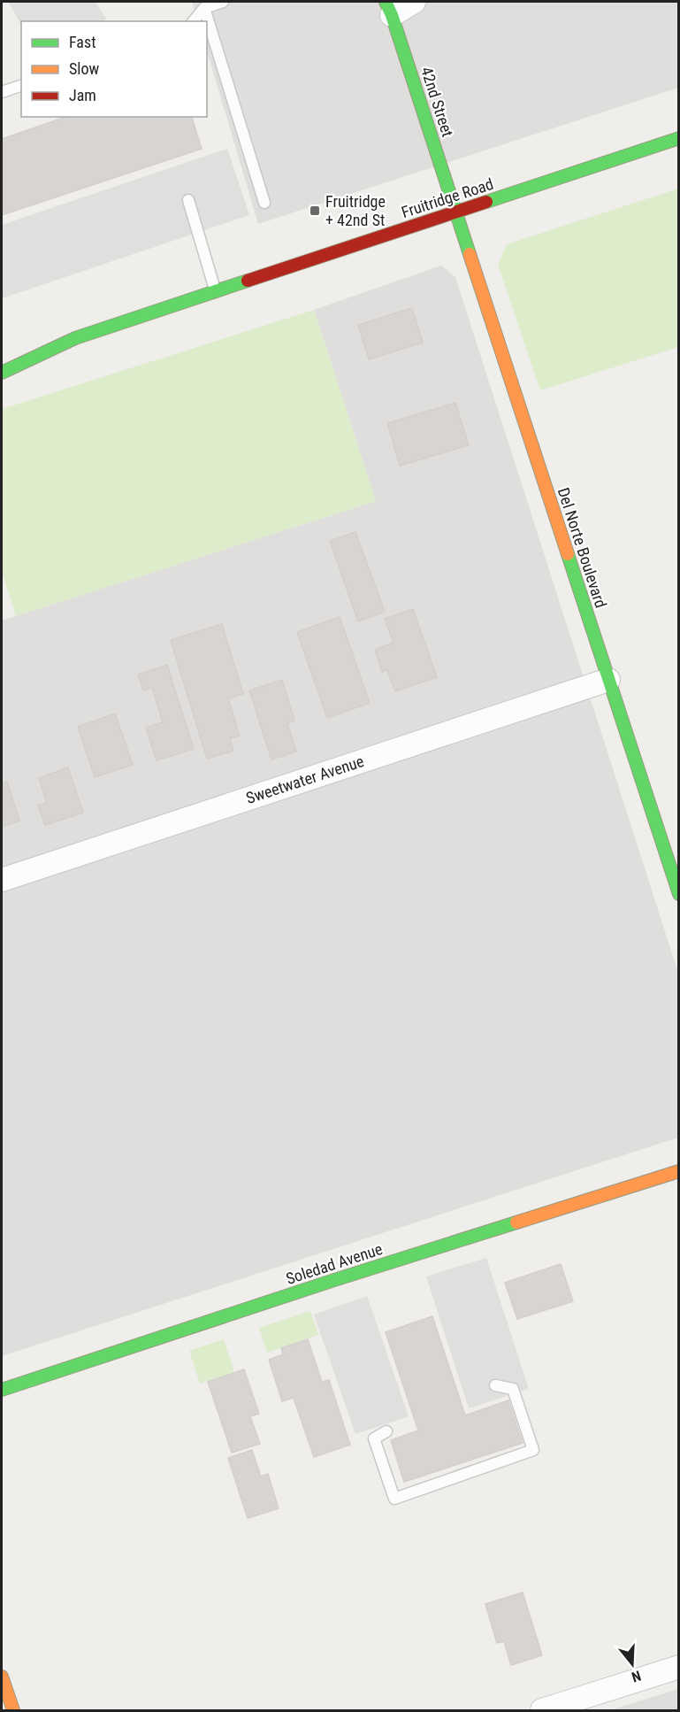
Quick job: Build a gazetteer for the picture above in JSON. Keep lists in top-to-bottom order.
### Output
{
  "streets": {
    "street": [
      "42nd Street",
      "Fruitridge Road",
      "Del Norte Boulevard",
      "Sweetwater Avenue",
      "Soledad Avenue"
    ]
  },
  "crossings": [
    ["42nd Street", "Fruitridge Road"],
    ["42nd Street", "Del Norte Boulevard"],
    ["Fruitridge Road", "Del Norte Boulevard"],
    ["Del Norte Boulevard", "Sweetwater Avenue"]
  ],
  "places": {
    "transit": ["Fruitridge + 42nd St"]
  },
  "legend": ["Fast", "Slow", "Jam"],
  "north": "bottom"
}
